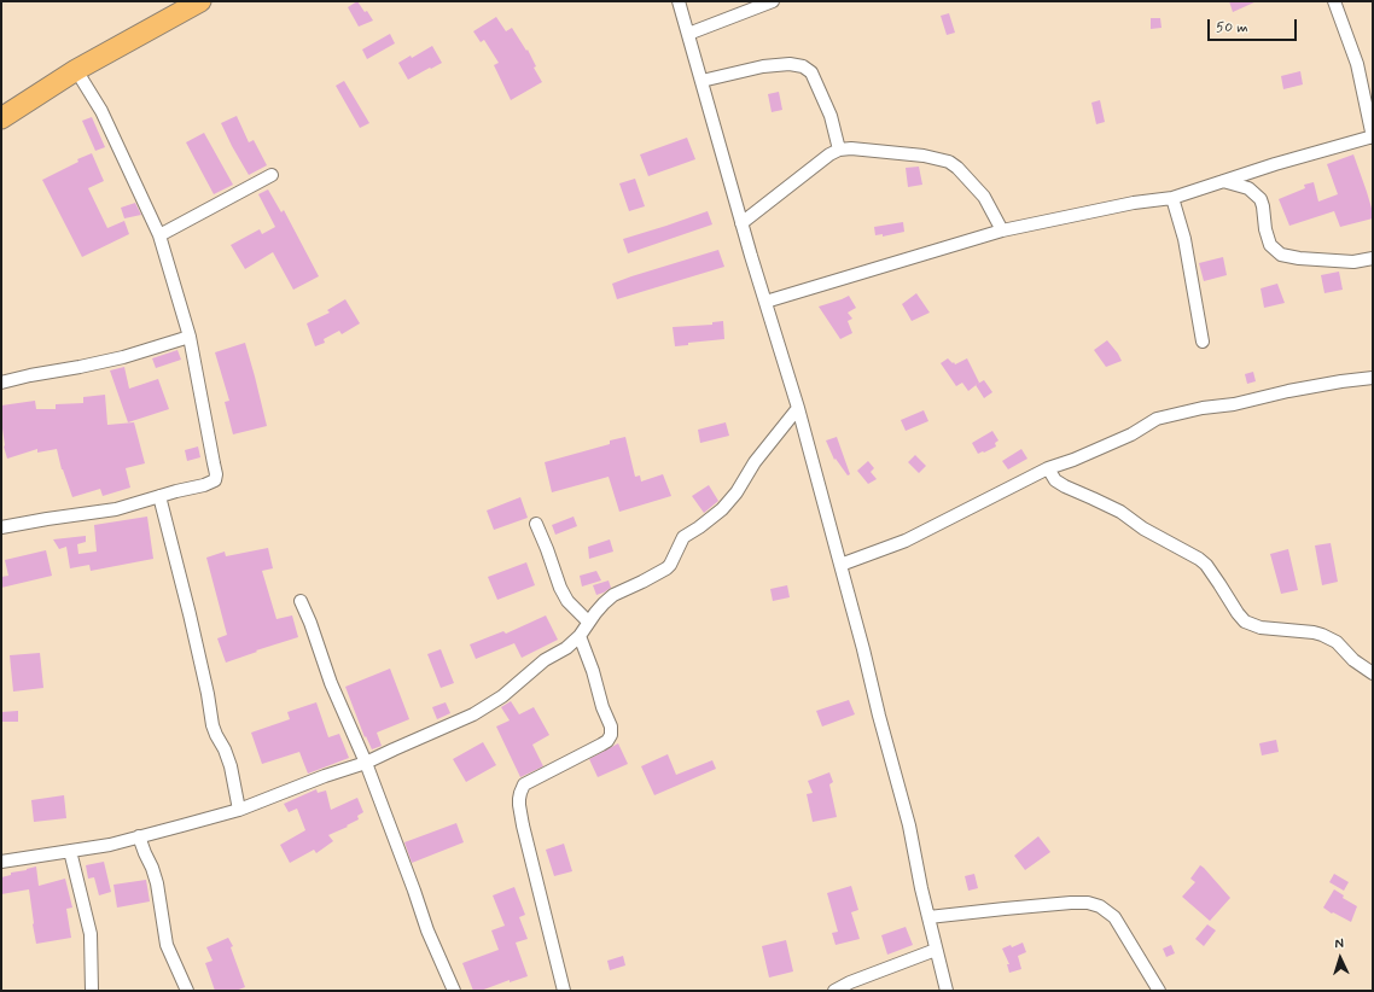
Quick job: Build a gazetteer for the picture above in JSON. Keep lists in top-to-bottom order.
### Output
{
  "scale_bar": "50 m",
  "north": "top"
}
